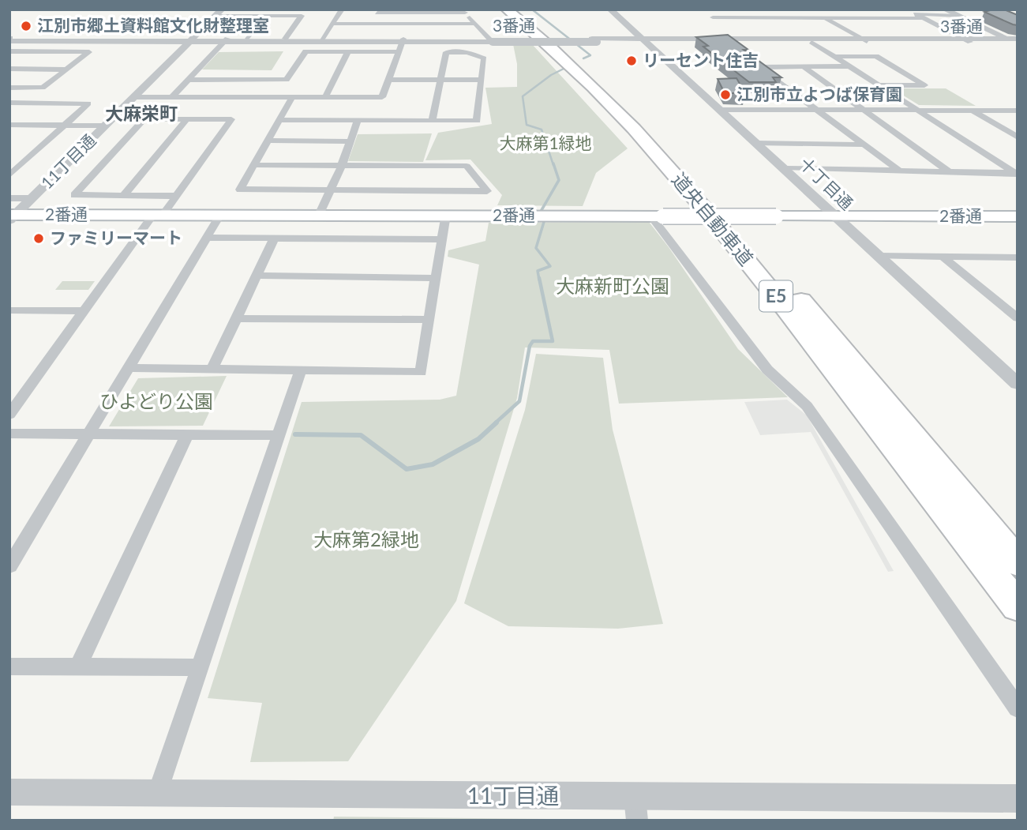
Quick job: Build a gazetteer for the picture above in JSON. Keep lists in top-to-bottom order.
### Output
{
  "streets": {
    "highway": ["道央自動車道", "E5"],
    "main road": ["2番通"],
    "street": ["3番通", "11丁目通", "十丁目通"]
  },
  "crossings": [
    ["3番通", "11丁目通"],
    ["3番通", "十丁目通"],
    ["11丁目通", "2番通"],
    ["十丁目通", "2番通"]
  ],
  "districts": ["大麻栄町"],
  "parks": [
    "大麻第1緑地",
    "大麻新町公園",
    "ひよどり公園",
    "大麻第2緑地"
  ],
  "places": [
    "江別市郷土資料館文化財整理室",
    "リーセント住吉",
    "江別市立よつば保育園",
    "ファミリーマート"
  ]
}
